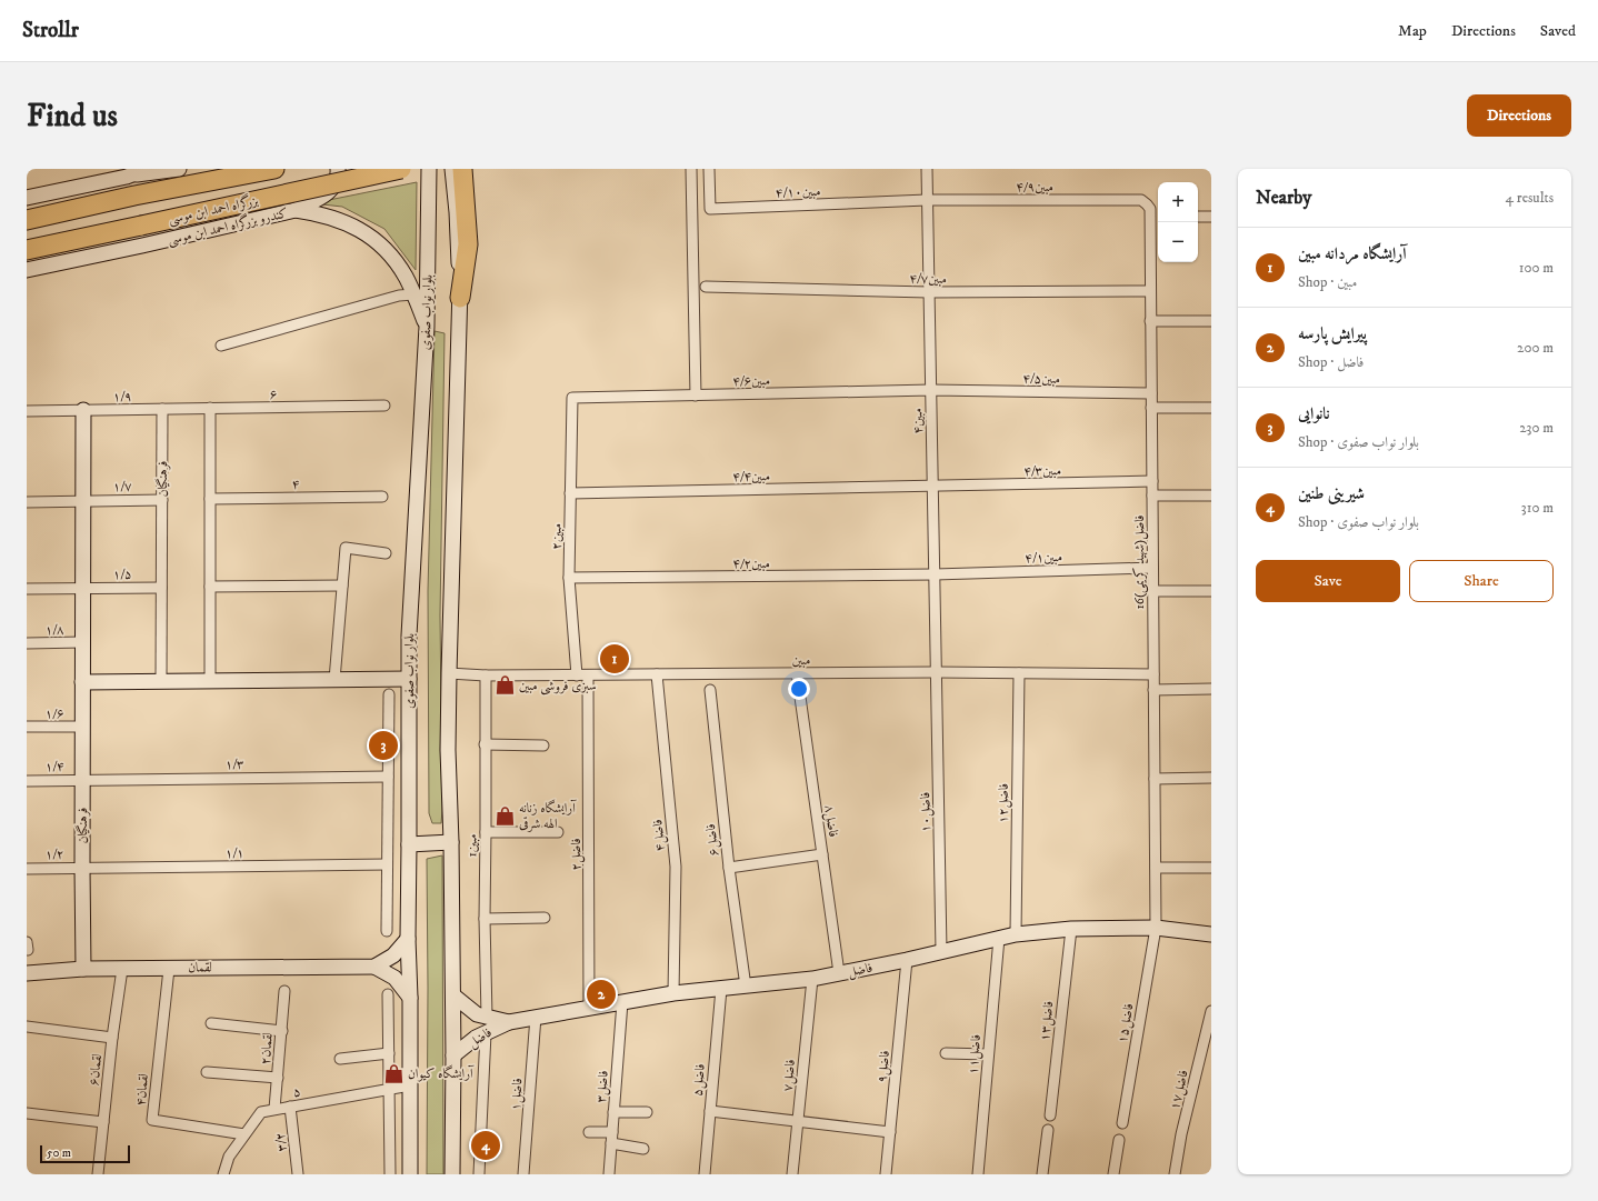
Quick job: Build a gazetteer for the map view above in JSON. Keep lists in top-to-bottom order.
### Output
{
  "streets": {
    "highway": ["بزرگراه احمد ابن موسی"],
    "main road": [
      "کندرو بزرگراه احمد ابن موسی",
      "بلوار نواب صفوی",
      "فرهنگیان",
      "لقمان",
      "فاضل"
    ],
    "street": [
      "۴/۹مبین",
      "۴/۱۰مبین",
      "۴/۷مبین",
      "۴/۵مبین",
      "۴/۶مبین",
      "۶",
      "۱/۹",
      "۴مبین",
      "۴/۳مبین",
      "۴/۴مبین",
      "۴",
      "۱/۷",
      "۲مبین",
      "۴/۱مبین",
      "16فاضل(شهید کریمی)",
      "۴/۲مبین",
      "۱/۵",
      "۱/۸",
      "مبین",
      "۱/۶",
      "۱/۳",
      "۱/۴",
      "۱۲فاضل",
      "۱۰فاضل",
      "۸فاضل",
      "۴فاضل",
      "۶فاضل",
      "1مبین",
      "۱/۱",
      "۱/۲",
      "۲فاضل",
      "۱۳فاضل",
      "۱۵فاضل",
      "۲لقمان",
      "۱۱فاضل",
      "۹فاضل",
      "۶لقمان",
      "۷فاضل",
      "۵فاضل",
      "۳فاضل",
      "لقمان۴",
      "۱۷فاضل",
      "۵",
      "۱فاضل",
      "۳/۲"
    ]
  },
  "crossings": [
    ["۴/۹مبین", "۴/۱۰مبین"],
    ["۴/۹مبین", "۴مبین"],
    ["۴/۹مبین", "16فاضل(شهید کریمی)"],
    ["۴/۱۰مبین", "۴مبین"],
    ["کندرو بزرگراه احمد ابن موسی", "بلوار نواب صفوی"],
    ["۴/۷مبین", "۴مبین"],
    ["۴/۷مبین", "16فاضل(شهید کریمی)"],
    ["بلوار نواب صفوی", "لقمان"],
    ["بلوار نواب صفوی", "۵"],
    ["۴/۵مبین", "۴/۶مبین"],
    ["۴/۵مبین", "۴مبین"],
    ["۴/۵مبین", "16فاضل(شهید کریمی)"],
    ["۴/۶مبین", "۴مبین"],
    ["۴/۶مبین", "۲مبین"],
    ["۶", "۱/۹"],
    ["۶", "فرهنگیان"],
    ["۱/۹", "فرهنگیان"],
    ["۴مبین", "۴/۳مبین"],
    ["۴مبین", "۴/۴مبین"],
    ["۴مبین", "۴/۱مبین"],
    ["۴مبین", "۴/۲مبین"],
    ["۴مبین", "مبین"],
    ["۴مبین", "۱۰فاضل"],
    ["۴/۳مبین", "۴/۴مبین"],
    ["۴/۳مبین", "16فاضل(شهید کریمی)"],
    ["۴/۴مبین", "۲مبین"],
    ["فرهنگیان", "۱/۷"],
    ["فرهنگیان", "۱/۵"],
    ["فرهنگیان", "۱/۸"],
    ["فرهنگیان", "۱/۶"],
    ["فرهنگیان", "۱/۳"],
    ["فرهنگیان", "۱/۴"],
    ["فرهنگیان", "۱/۱"],
    ["فرهنگیان", "۱/۲"],
    ["فرهنگیان", "لقمان"],
    ["۲مبین", "۴/۲مبین"],
    ["۲مبین", "مبین"],
    ["۴/۱مبین", "16فاضل(شهید کریمی)"],
    ["۴/۱مبین", "۴/۲مبین"],
    ["16فاضل(شهید کریمی)", "مبین"],
    ["16فاضل(شهید کریمی)", "فاضل"],
    ["16فاضل(شهید کریمی)", "۱۵فاضل"],
    ["مبین", "۱۲فاضل"],
    ["مبین", "۱۰فاضل"],
    ["مبین", "۸فاضل"],
    ["مبین", "۴فاضل"],
    ["مبین", "1مبین"],
    ["مبین", "۲فاضل"],
    ["۱/۳", "۱/۴"],
    ["۱۲فاضل", "فاضل"],
    ["۱۰فاضل", "فاضل"],
    ["۸فاضل", "فاضل"],
    ["۴فاضل", "فاضل"],
    ["۶فاضل", "فاضل"],
    ["1مبین", "فاضل"],
    ["۱/۱", "۱/۲"],
    ["۲فاضل", "فاضل"],
    ["لقمان", "۶لقمان"],
    ["لقمان", "لقمان۴"],
    ["فاضل", "۱۳فاضل"],
    ["فاضل", "۱۵فاضل"],
    ["فاضل", "۱۱فاضل"],
    ["فاضل", "۹فاضل"],
    ["فاضل", "۷فاضل"],
    ["فاضل", "۵فاضل"],
    ["فاضل", "۳فاضل"],
    ["فاضل", "۱فاضل"],
    ["۲لقمان", "۵"],
    ["لقمان۴", "۵"],
    ["۵", "۳/۲"]
  ],
  "places": {
    "shop": ["سبزی فروشی مبین", "آرایشگاه زنانه الهه شرقی", "آرایشگاه کیوان"]
  },
  "scale_bar": "50 m",
  "page": {
    "header": "Strollr",
    "nav": ["Map", "Directions", "Saved"],
    "buttons": [
      "Directions",
      ["Save", "Share"]
    ],
    "title": "Find us",
    "heading": ["Nearby", "4 results"],
    "map_buttons": ["+", "−"],
    "list": [
      {
        "mark": "1",
        "name": "آرایشگاه مردانه مبین",
        "note": "Shop · مبین",
        "value": "100 m"
      },
      {
        "mark": "2",
        "name": "پیرایش پارسه",
        "note": "Shop · فاضل",
        "value": "200 m"
      },
      {
        "mark": "3",
        "name": "نانوایی",
        "note": "Shop · بلوار نواب صفوی",
        "value": "230 m"
      },
      {
        "mark": "4",
        "name": "شیرینی طنین",
        "note": "Shop · بلوار نواب صفوی",
        "value": "310 m"
      }
    ],
    "pins": [
      "1",
      "3",
      "2",
      "4"
    ],
    "scale": "50 m"
  }
}
